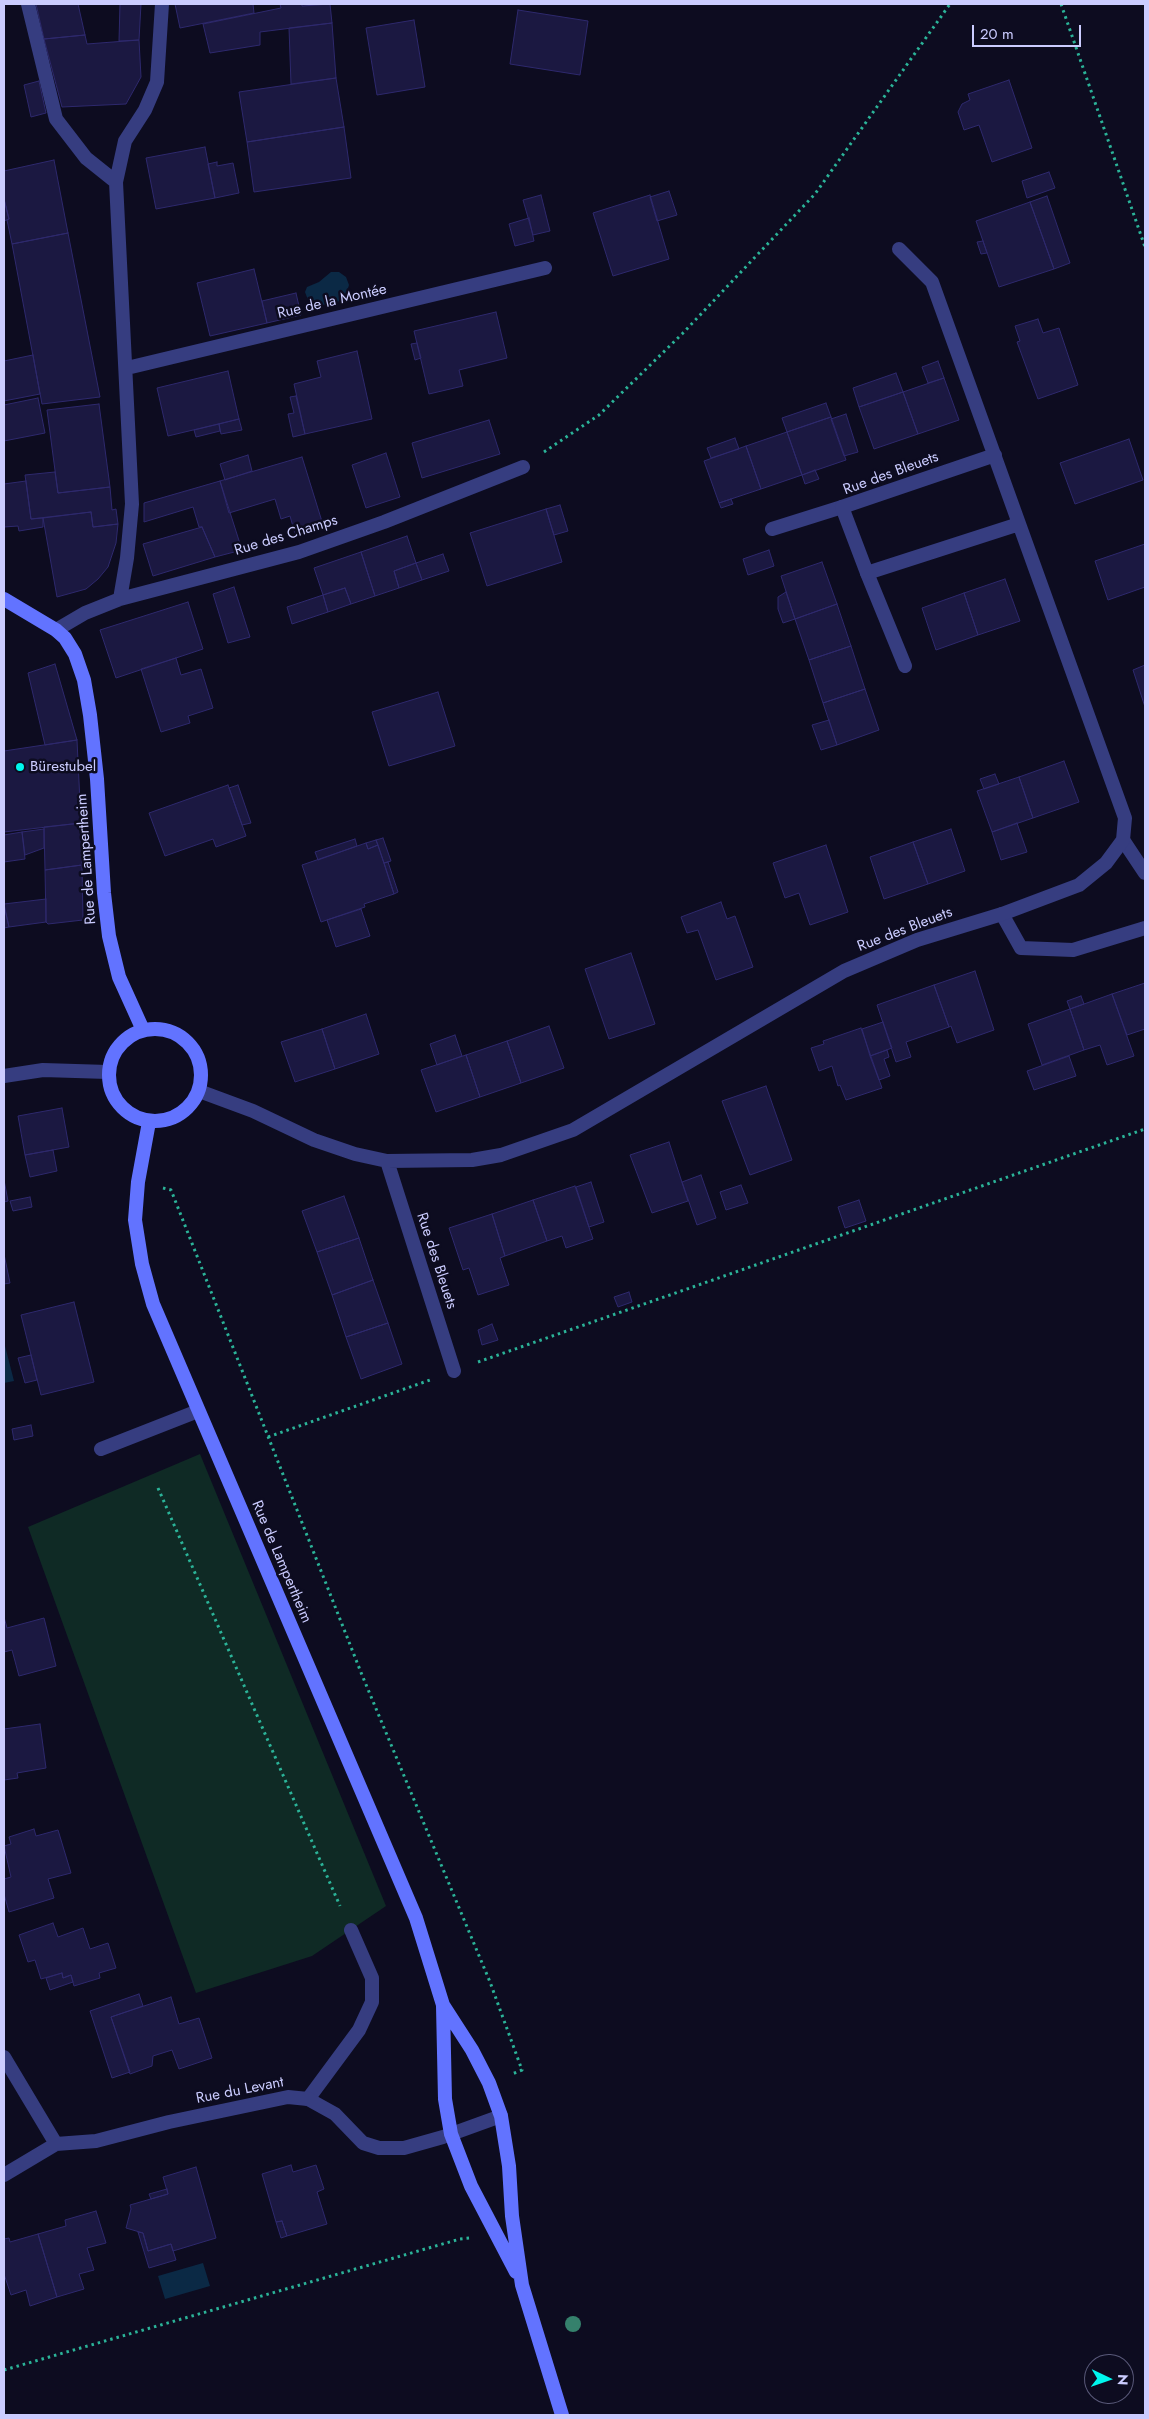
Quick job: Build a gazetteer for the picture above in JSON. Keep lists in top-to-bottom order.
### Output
{
  "streets": {
    "main road": ["Rue de Lampertheim"],
    "street": [
      "Rue de la Montée",
      "Rue des Bleuets",
      "Rue des Champs",
      "Rue du Levant"
    ]
  },
  "crossings": [
    ["Rue des Bleuets", "Rue de Lampertheim"],
    ["Rue des Champs", "Rue de Lampertheim"]
  ],
  "places": ["Bürestubel"],
  "scale_bar": "20 m",
  "north": "right"
}
